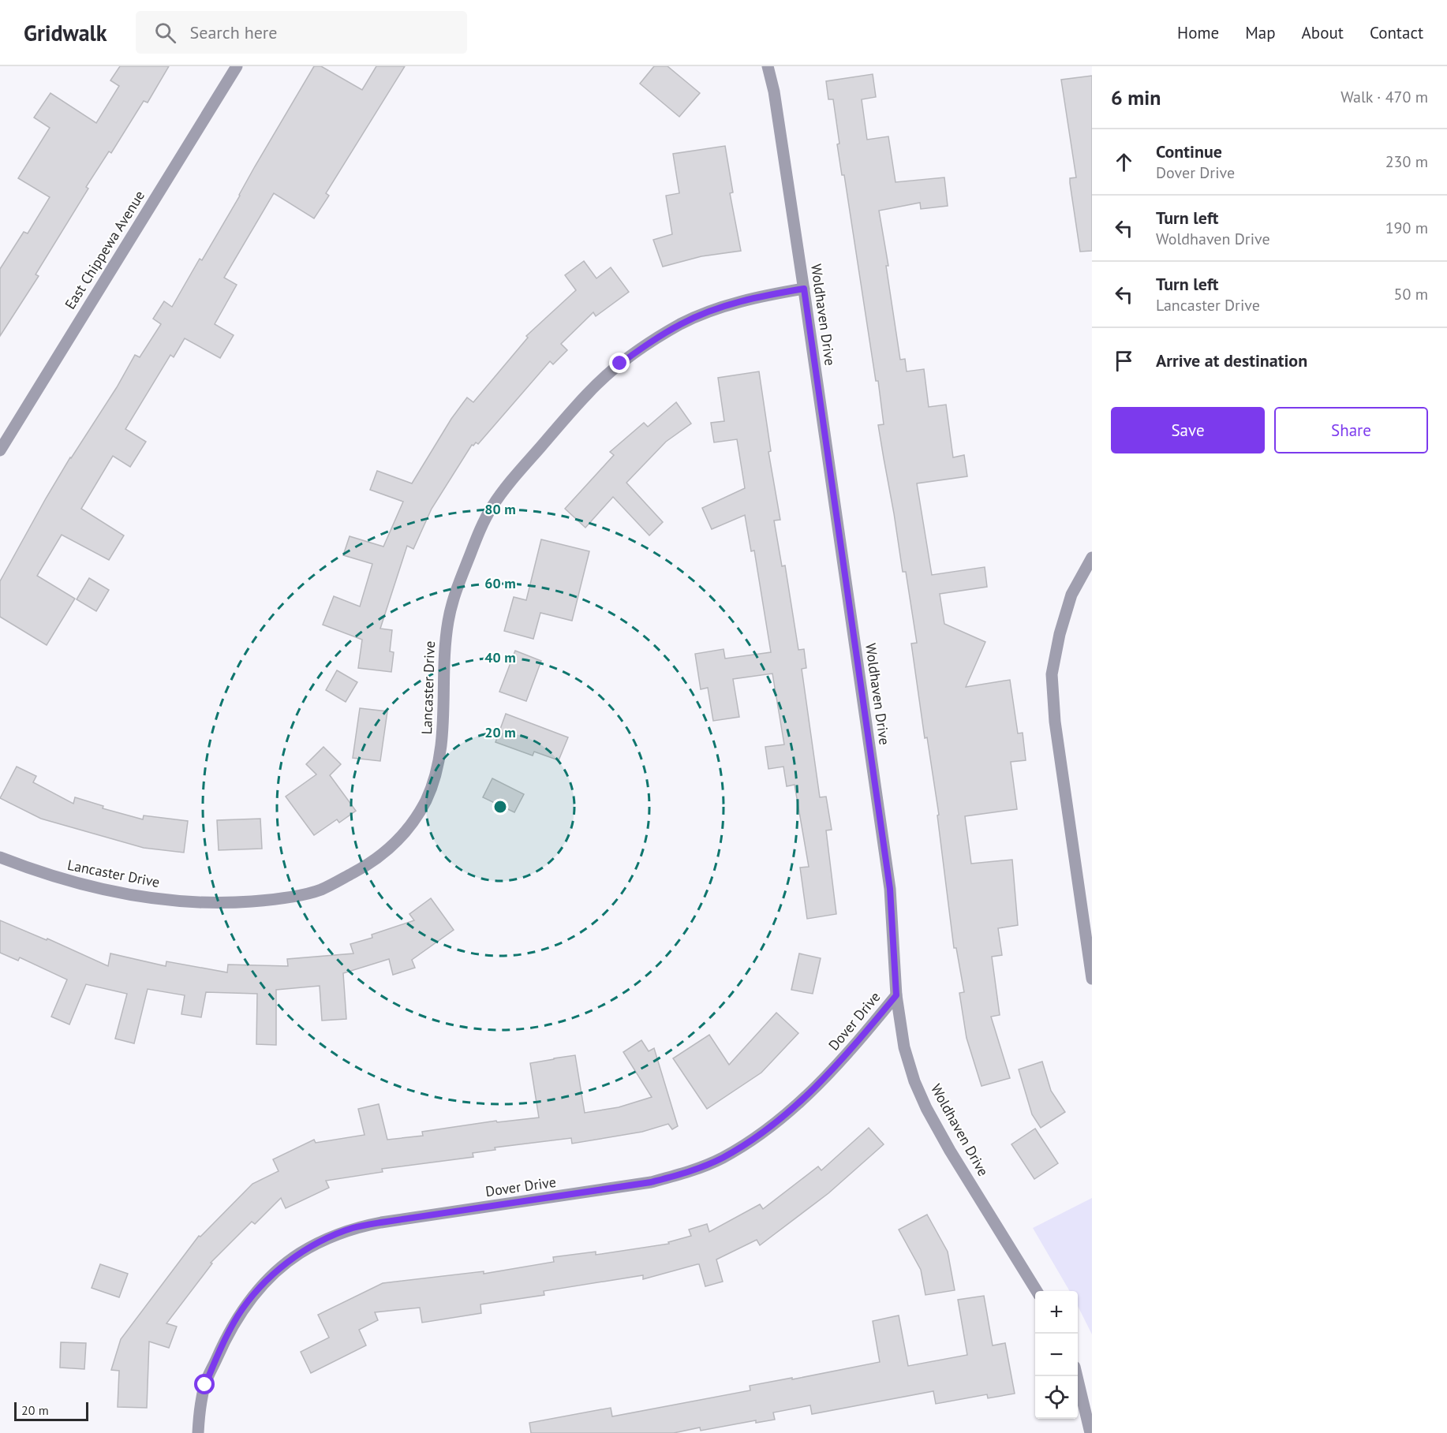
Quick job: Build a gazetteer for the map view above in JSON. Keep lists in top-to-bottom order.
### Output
{
  "streets": {
    "street": [
      "East Chippewa Avenue",
      "Woldhaven Drive",
      "Lancaster Drive",
      "Dover Drive"
    ]
  },
  "crossings": [
    ["Woldhaven Drive", "Lancaster Drive"],
    ["Woldhaven Drive", "Dover Drive"]
  ],
  "scale_bar": "20 m",
  "page": {
    "header": "Gridwalk",
    "search": "Search here",
    "nav": [
      "Home",
      "Map",
      "About",
      "Contact"
    ],
    "heading": ["6 min", "Walk · 470 m"],
    "list": [
      ["Continue", "Dover Drive", "230 m"],
      ["Turn left", "Woldhaven Drive", "190 m"],
      ["Turn left", "Lancaster Drive", "50 m"],
      "Arrive at destination"
    ],
    "buttons": ["Save", "Share"],
    "map_buttons": ["+", "−"],
    "scale": "20 m"
  },
  "rings": [
    "80 m",
    "60 m",
    "40 m",
    "20 m"
  ]
}
